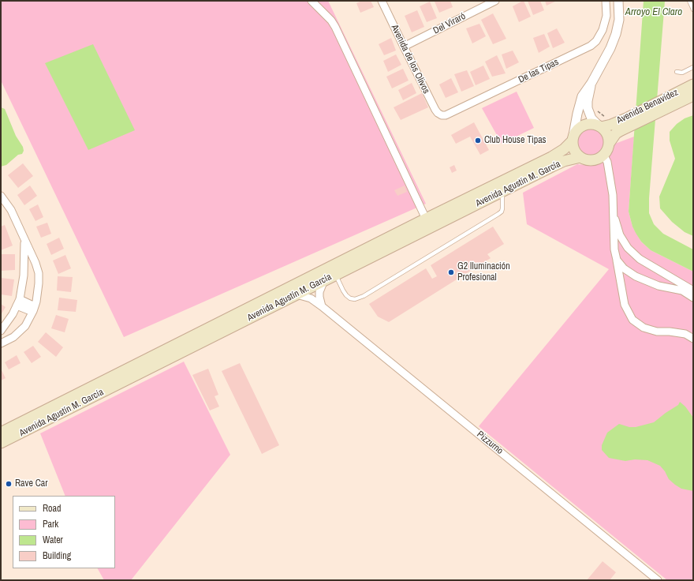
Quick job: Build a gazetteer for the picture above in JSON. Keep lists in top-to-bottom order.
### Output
{
  "streets": {
    "main road": ["Avenida Benavídez", "Avenida Agustín M. García"],
    "street": [
      "Del Viraró",
      "Avenida de los Olivos",
      "De las Tipas",
      "Pizzurno"
    ]
  },
  "crossings": [
    ["Del Viraró", "Avenida de los Olivos"],
    ["Avenida de los Olivos", "De las Tipas"],
    ["Avenida Benavídez", "Avenida Agustín M. García"],
    ["Avenida Agustín M. García", "Pizzurno"]
  ],
  "water": ["Arroyo El Claro"],
  "places": ["Club House Tipas", "G2 Iluminación Profesional", "Rave Car"],
  "legend": [
    "Road",
    "Park",
    "Water",
    "Building"
  ]
}
